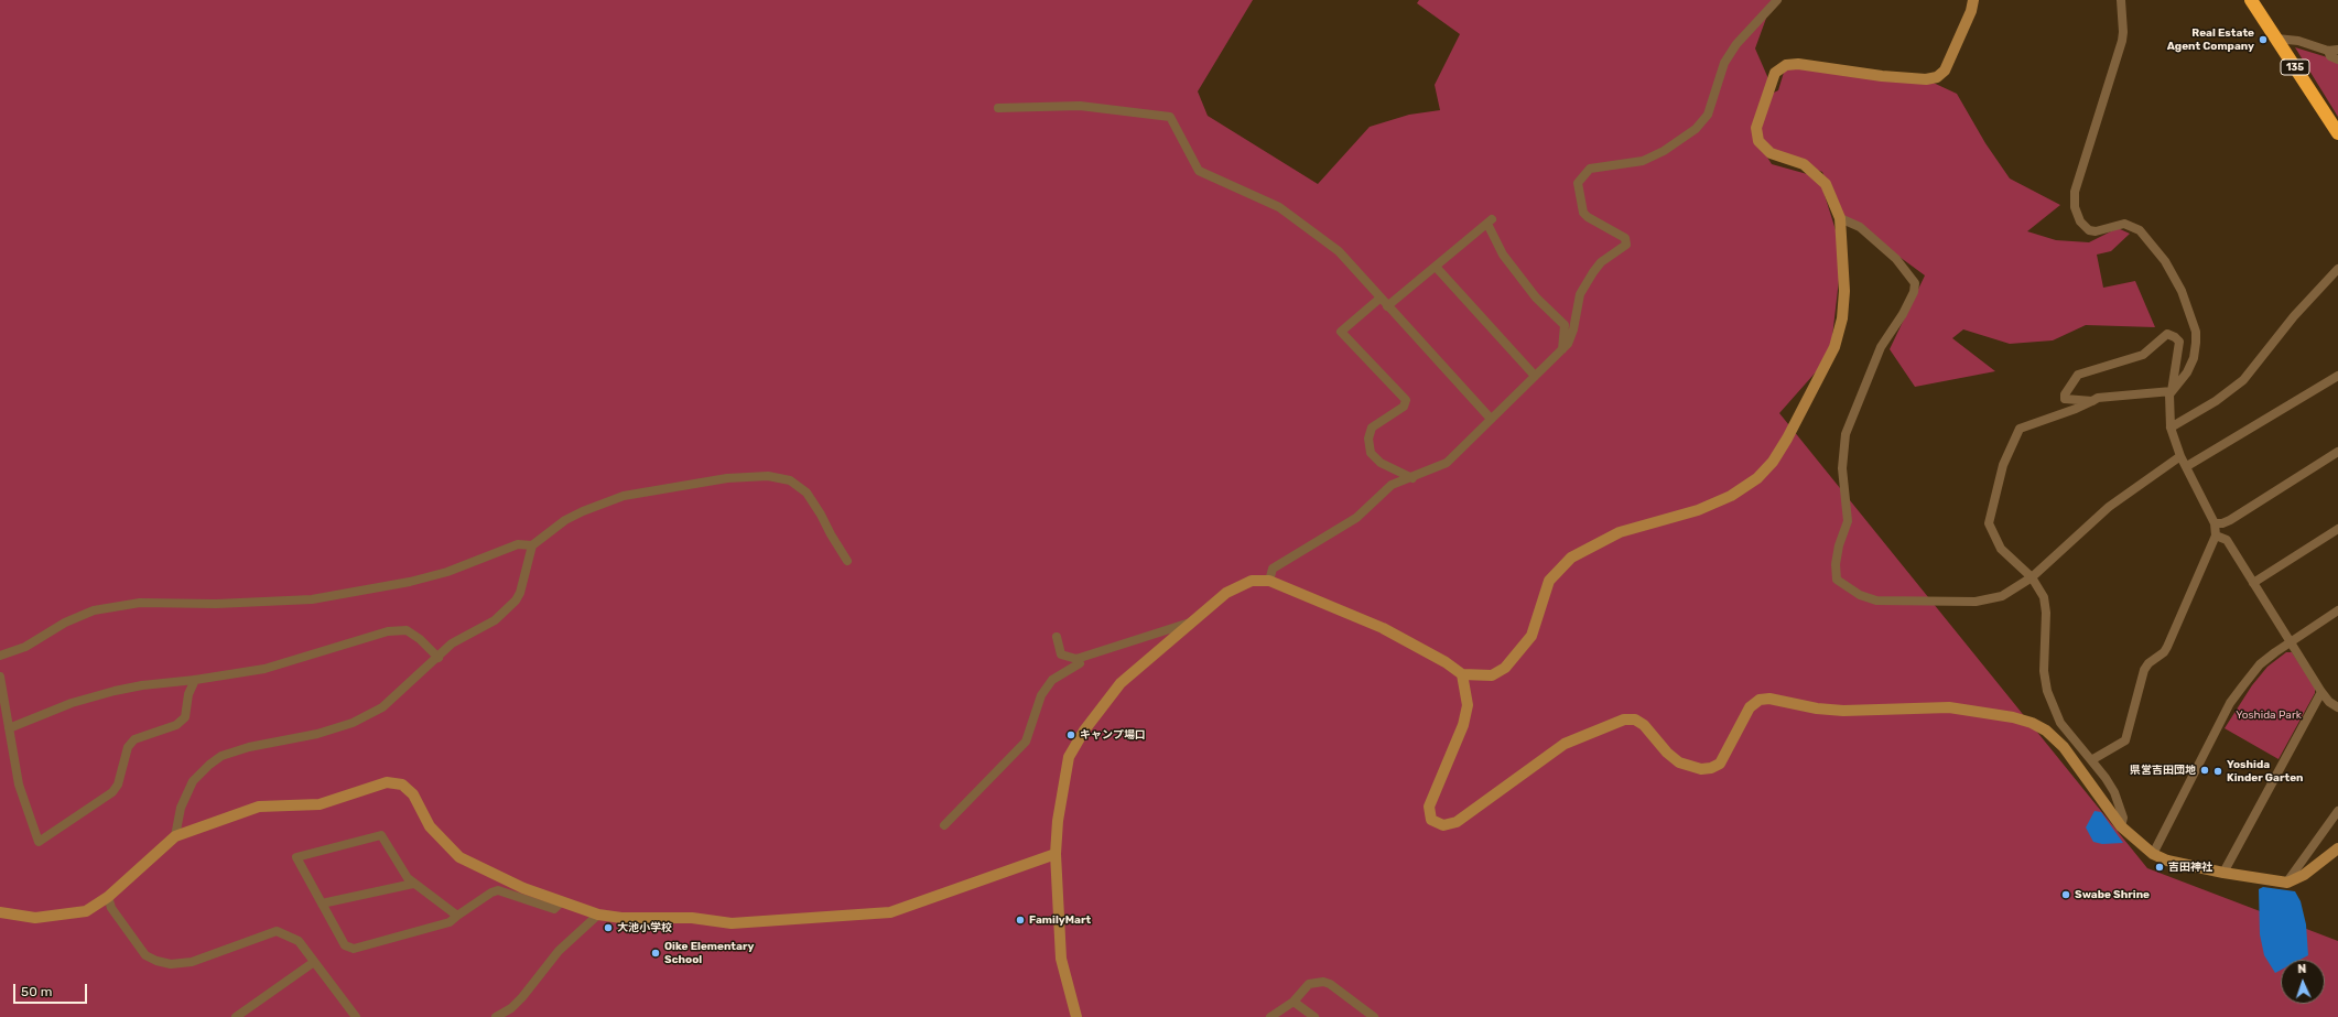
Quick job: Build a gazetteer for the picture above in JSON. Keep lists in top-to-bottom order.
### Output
{
  "streets": {
    "highway": ["135"]
  },
  "parks": ["Yoshida Park"],
  "places": [
    "Real Estate Agent Company",
    "キャンプ場口",
    "県営吉田団地",
    "Yoshida Kinder Garten",
    "吉田神社",
    "Swabe Shrine",
    "FamilyMart",
    "大池小学校",
    "Oike Elementary School"
  ],
  "scale_bar": "50 m",
  "north": "top"
}
